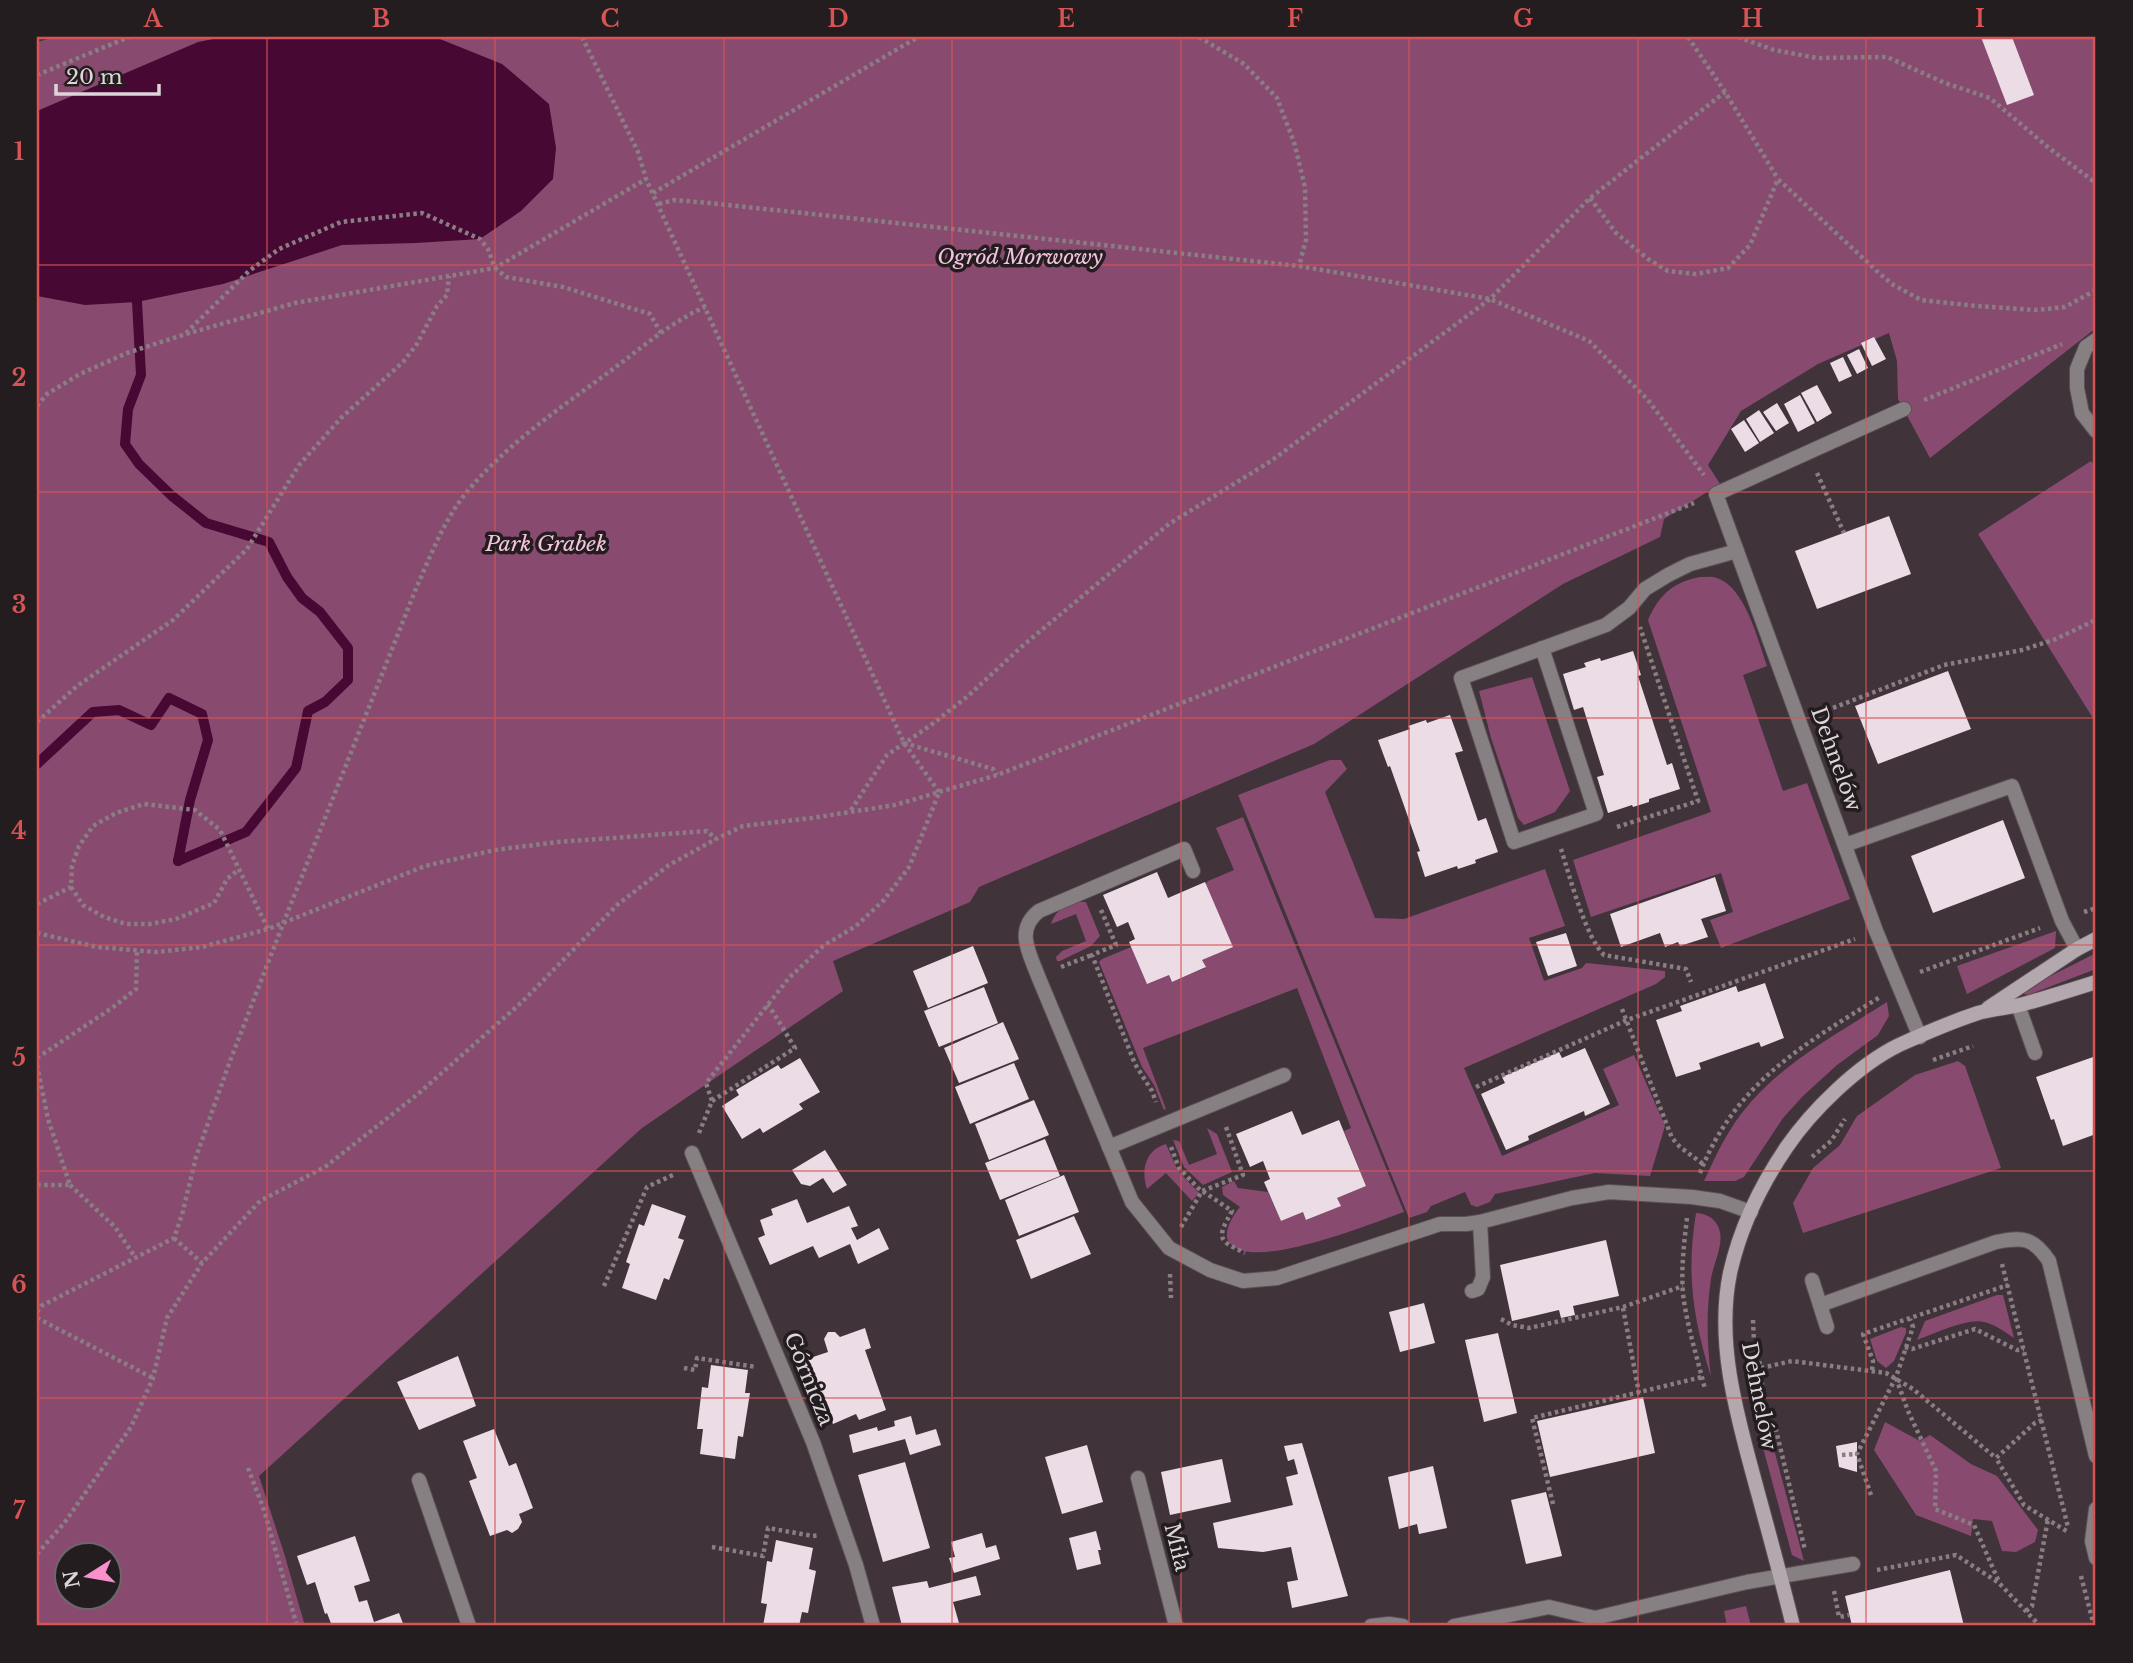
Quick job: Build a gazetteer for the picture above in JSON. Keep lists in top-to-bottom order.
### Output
{
  "streets": {
    "street": ["Dehnelów", "Górnicza", "Miła"]
  },
  "parks": ["Ogród Morwowy", "Park Grabek"],
  "scale_bar": "20 m",
  "north": "left",
  "grid": {
    "columns": [
      "A",
      "B",
      "C",
      "D",
      "E",
      "F",
      "G",
      "H",
      "I"
    ],
    "rows": [
      "1",
      "2",
      "3",
      "4",
      "5",
      "6",
      "7"
    ]
  }
}
